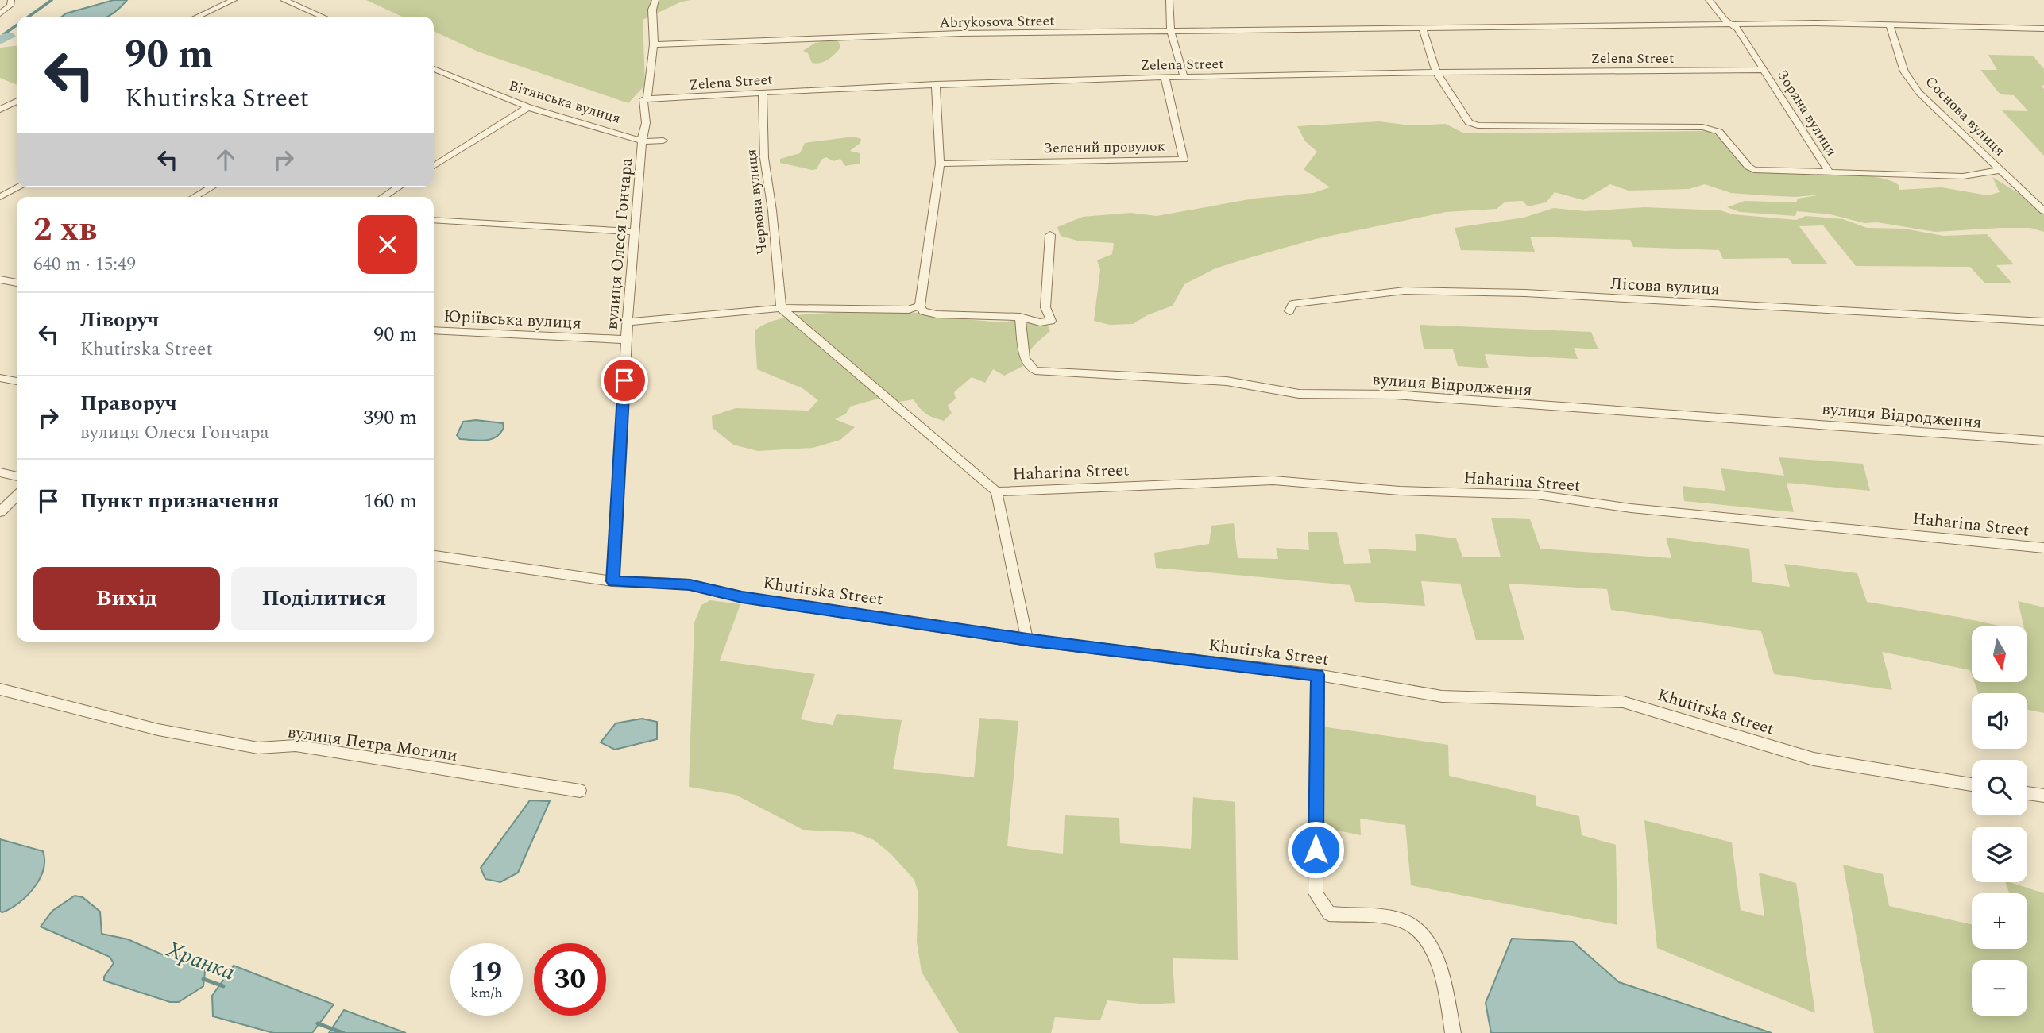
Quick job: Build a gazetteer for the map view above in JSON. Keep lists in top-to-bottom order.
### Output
{
  "streets": {
    "street": [
      "Abrykosova Street",
      "Zelena Street",
      "Вітянська вулиця",
      "Зоряна вулиця",
      "Соснова вулиця",
      "Зелений провулок",
      "Червона вулиця",
      "вулиця Олеся Гончара",
      "Лісова вулиця",
      "Юріївська вулиця",
      "вулиця Відродження",
      "Haharina Street",
      "Khutirska Street",
      "вулиця Петра Могили"
    ]
  },
  "crossings": [
    ["Abrykosova Street", "Зоряна вулиця"],
    ["Zelena Street", "Зоряна вулиця"],
    ["Zelena Street", "Зелений провулок"],
    ["Zelena Street", "Червона вулиця"],
    ["Вітянська вулиця", "вулиця Олеся Гончара"],
    ["вулиця Олеся Гончара", "Юріївська вулиця"],
    ["вулиця Олеся Гончара", "Khutirska Street"]
  ],
  "water": ["Хранка"],
  "north": "bottom",
  "page": {
    "turn": ["90 m", "Khutirska Street"],
    "heading": ["2 хв", "640 m · 15:49"],
    "list": [
      {
        "name": "Ліворуч",
        "note": "Khutirska Street",
        "value": "90 m"
      },
      {
        "name": "Праворуч",
        "note": "вулиця Олеся Гончара",
        "value": "390 m"
      },
      {
        "name": "Пункт призначення",
        "value": "160 m"
      }
    ],
    "buttons": ["Вихід", "Поділитися"],
    "map_buttons": ["+", "−"],
    "speed": "19 km/h",
    "limit": "30"
  }
}
